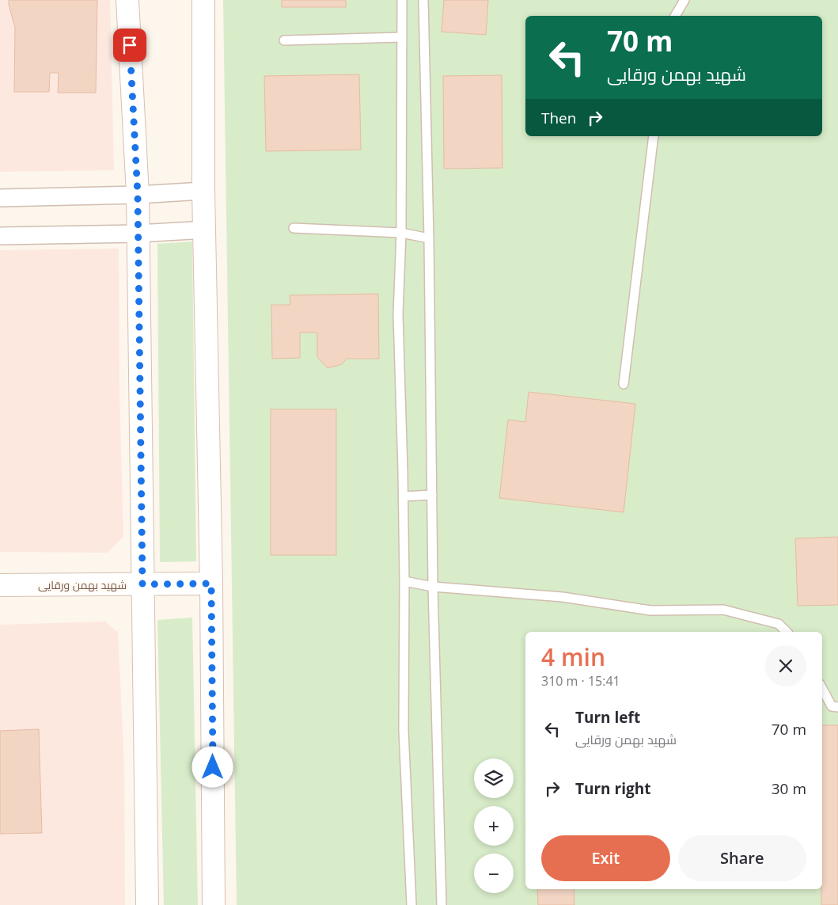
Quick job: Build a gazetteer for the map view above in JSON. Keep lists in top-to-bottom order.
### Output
{
  "streets": {
    "street": ["شهید بهمن ورقایی"]
  },
  "page": {
    "turn": ["70 m", "شهید بهمن ورقایی"],
    "then": "Then",
    "heading": ["4 min", "310 m · 15:41"],
    "list": [
      {
        "name": "Turn left",
        "note": "شهید بهمن ورقایی",
        "value": "70 m"
      },
      {
        "name": "Turn right",
        "value": "30 m"
      }
    ],
    "map_buttons": ["+", "−"],
    "buttons": ["Exit", "Share"]
  }
}
